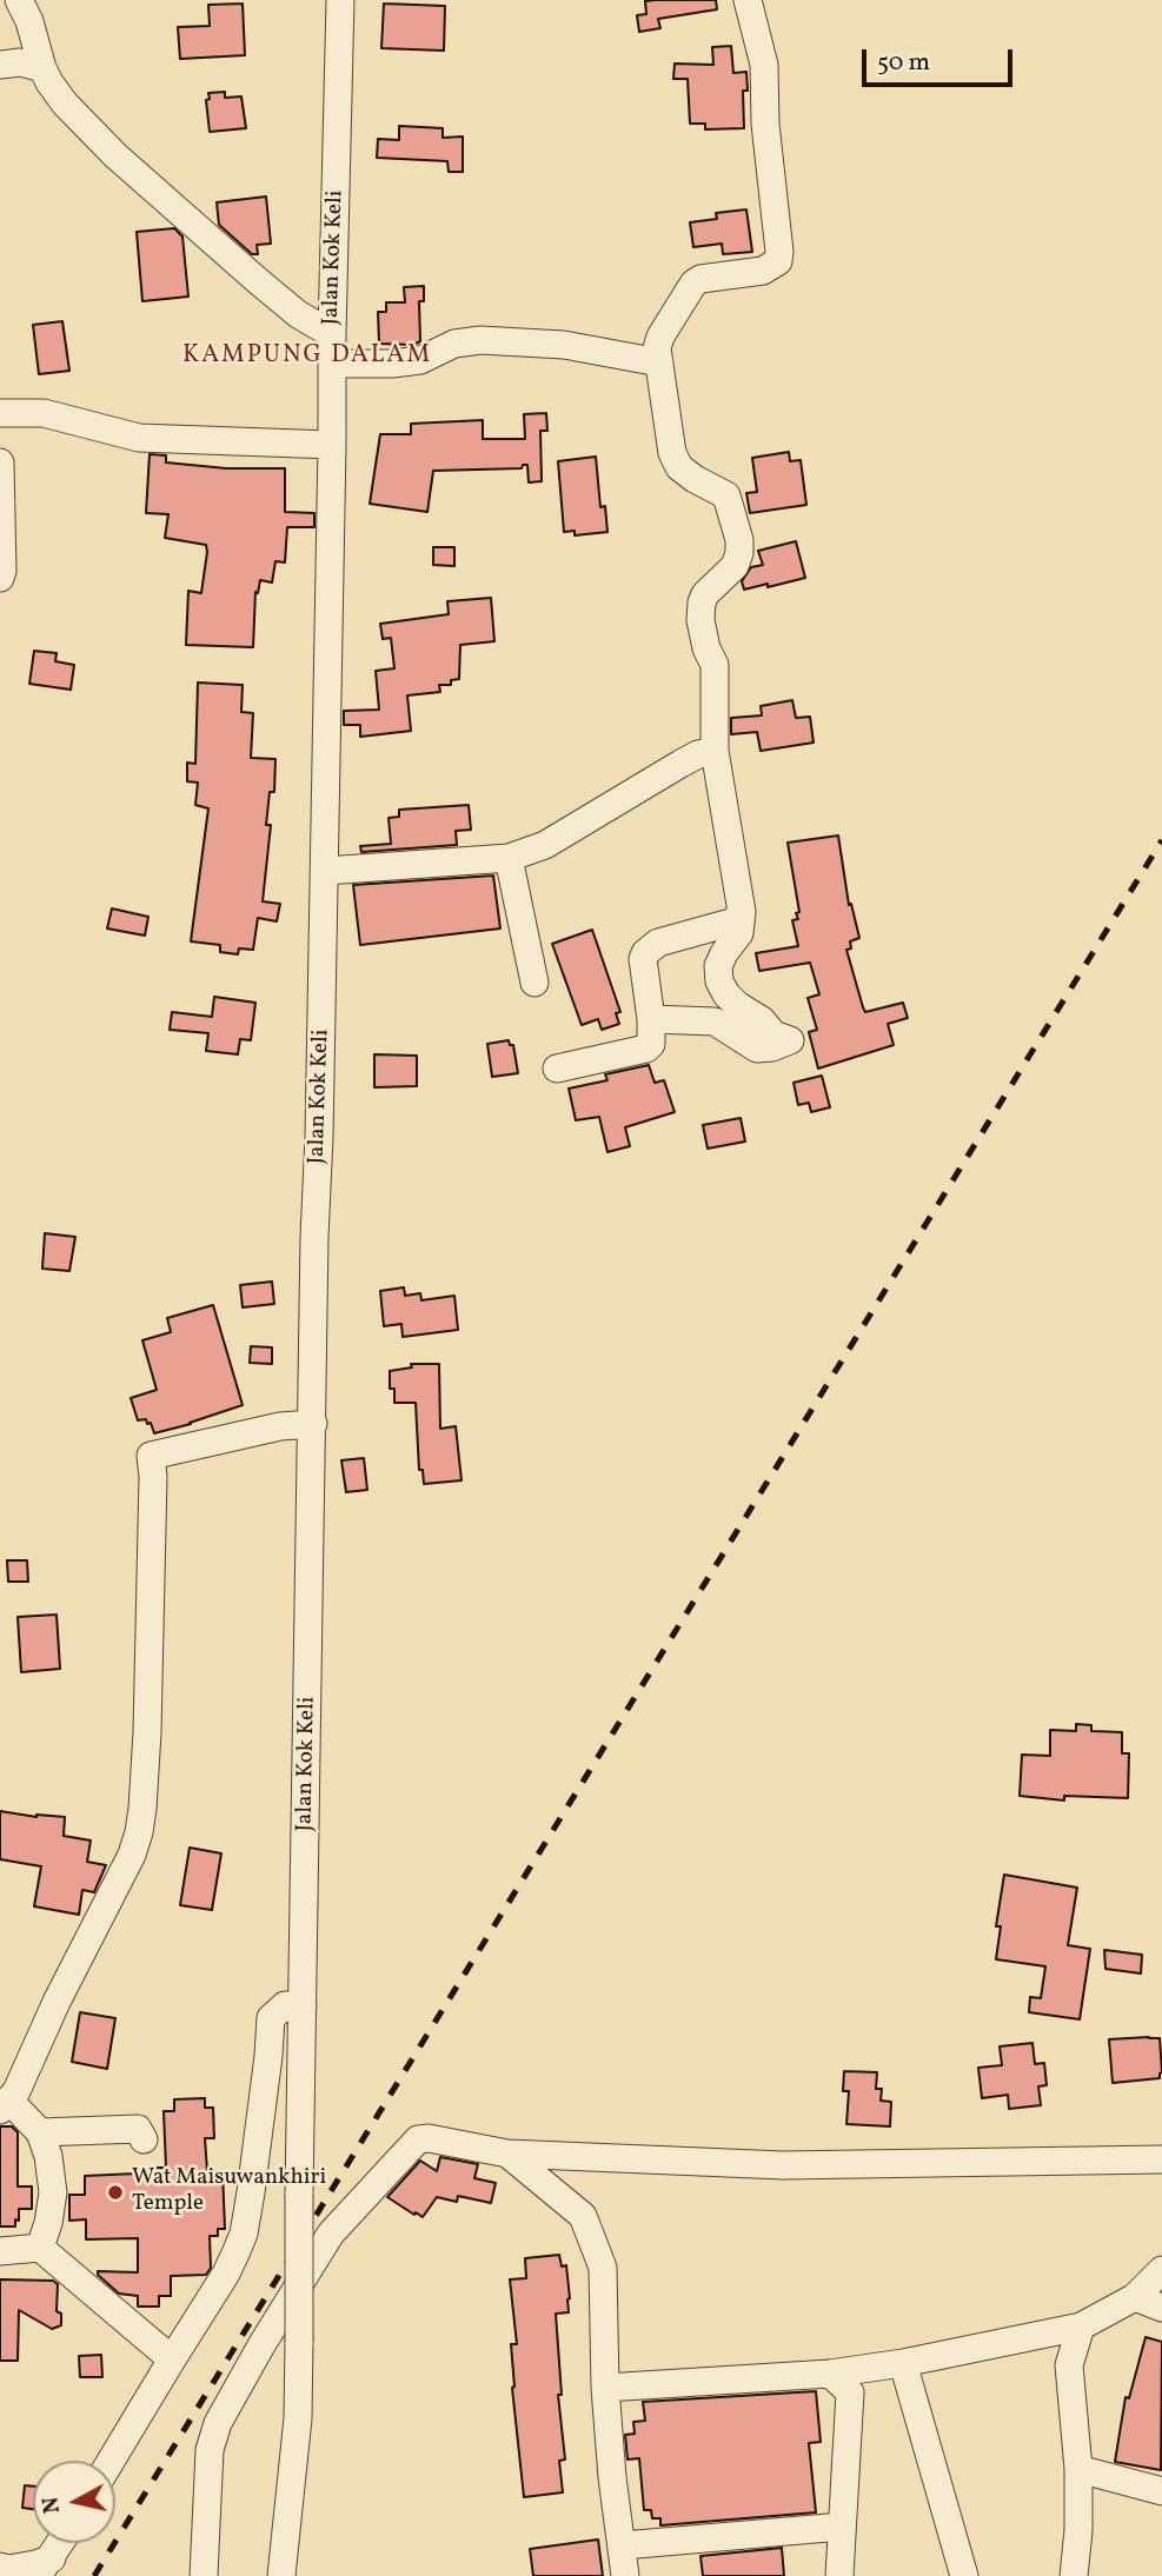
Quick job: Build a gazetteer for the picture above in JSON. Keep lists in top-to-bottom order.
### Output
{
  "streets": {
    "street": ["Jalan Kok Keli"]
  },
  "districts": ["KAMPUNG DALAM"],
  "places": ["Wat Maisuwankhiri Temple"],
  "scale_bar": "50 m",
  "north": "left"
}
